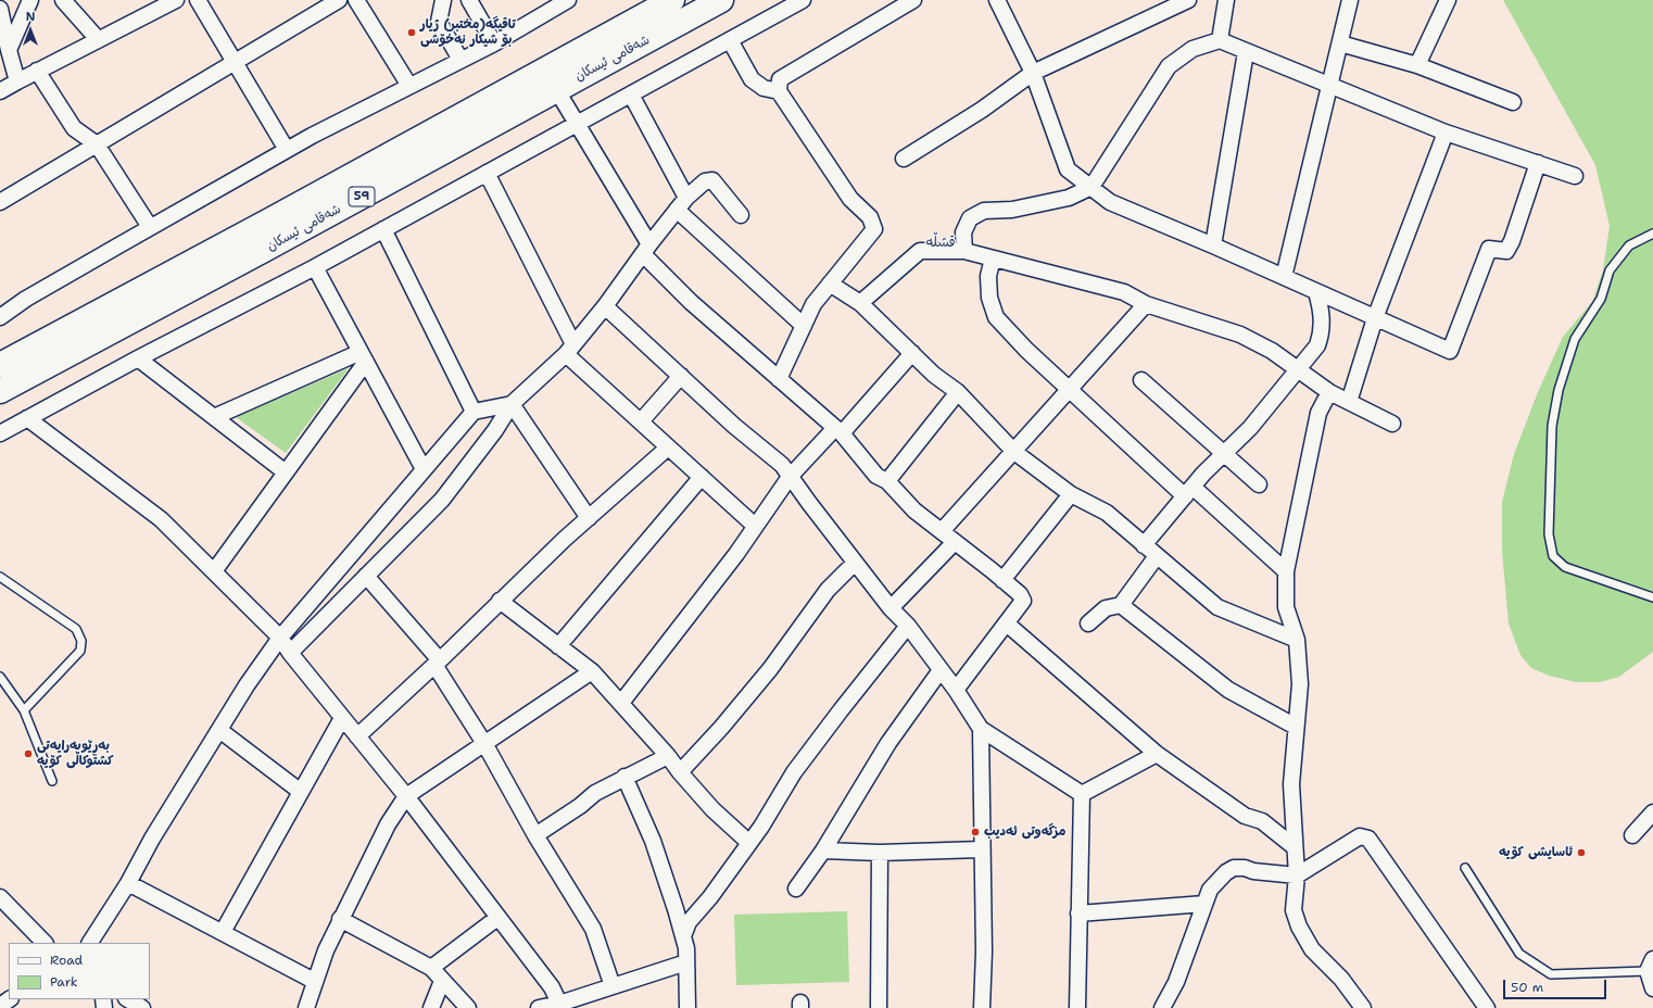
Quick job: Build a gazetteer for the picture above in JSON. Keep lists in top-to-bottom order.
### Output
{
  "streets": {
    "main road": ["شەقامی ئیسکان", "59"]
  },
  "districts": ["قشڵه‌"],
  "places": [
    "تاقیگە(مختبر) ژیار بۆ شیکار نەخۆشی",
    "بەڕێوبەرایەتی کشتوکاڵی کۆیە",
    "مزگەوتی ئەدیب",
    "ئاسایشی کۆیە"
  ],
  "legend": ["Road", "Park"],
  "scale_bar": "50 m",
  "north": "top"
}
